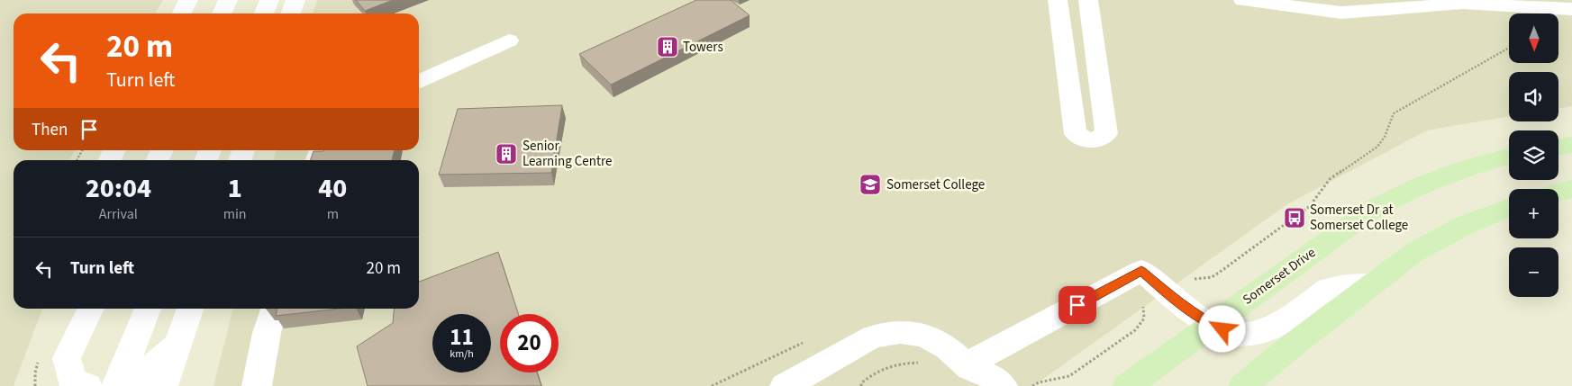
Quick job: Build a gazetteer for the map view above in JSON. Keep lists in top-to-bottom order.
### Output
{
  "streets": {
    "main road": ["Somerset Drive"]
  },
  "places": {
    "building": ["Towers", "Senior Learning Centre"],
    "school or university": ["Somerset College"],
    "bus stop": ["Somerset Dr at Somerset College"]
  },
  "north": "bottom",
  "page": {
    "map_buttons": ["+", "−"],
    "turn": ["20 m", "Turn left"],
    "then": "Then",
    "eta": [
      "20:04",
      "Arrival",
      "1",
      "min",
      "40",
      "m"
    ],
    "list": [
      {
        "name": "Turn left",
        "value": "20 m"
      }
    ],
    "speed": "11 km/h",
    "limit": "20"
  }
}
